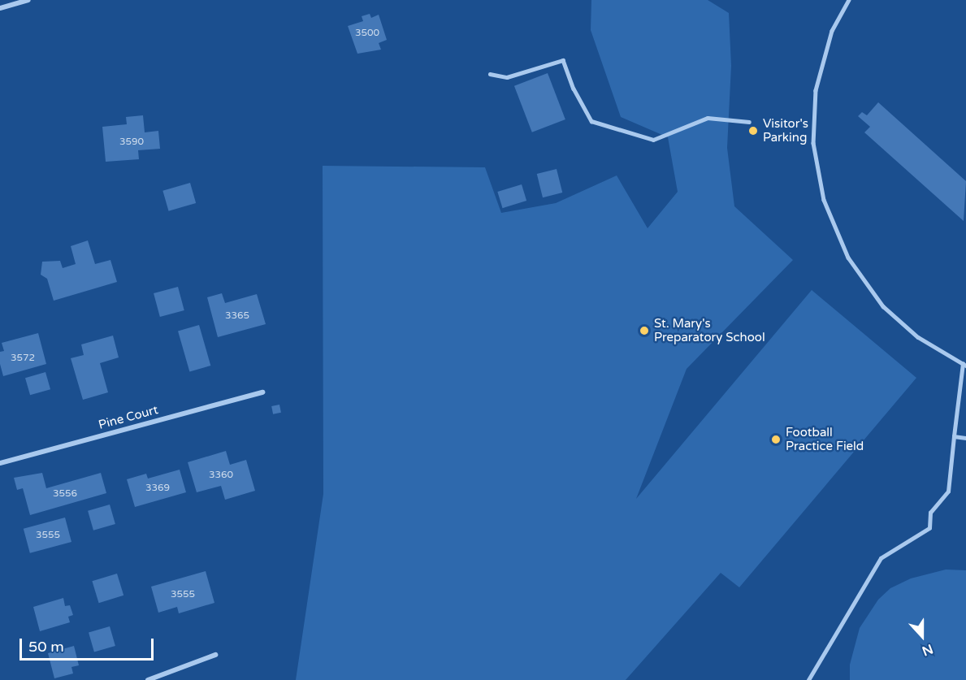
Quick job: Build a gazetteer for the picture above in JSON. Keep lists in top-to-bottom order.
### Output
{
  "streets": {
    "street": ["Pine Court"]
  },
  "places": ["Visitor's Parking", "St. Mary's Preparatory School", "Football Practice Field"],
  "house_numbers": [
    "3500",
    "3590",
    "3365",
    "3572",
    "3360",
    "3369",
    "3556",
    "3555",
    "3555"
  ],
  "scale_bar": "50 m",
  "north": "bottom"
}
